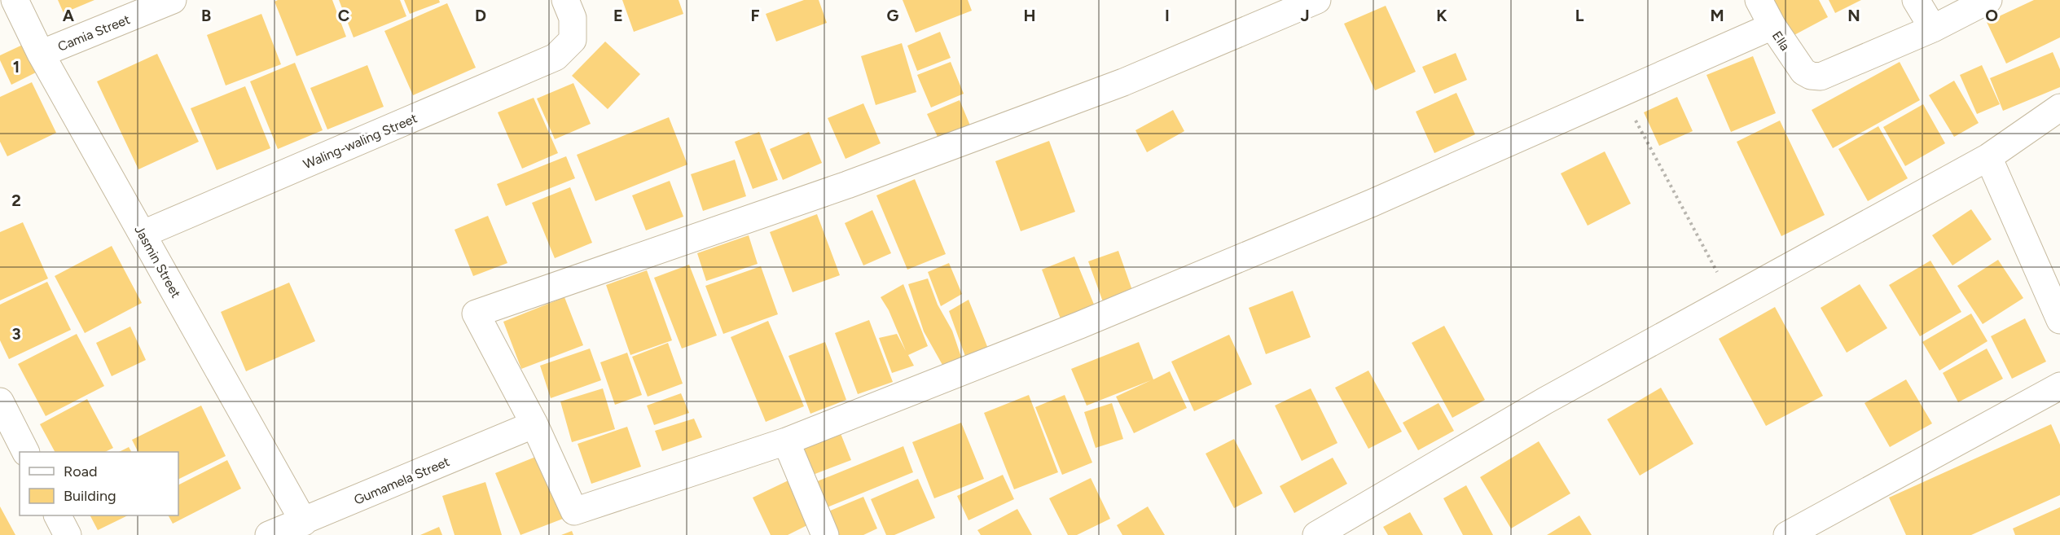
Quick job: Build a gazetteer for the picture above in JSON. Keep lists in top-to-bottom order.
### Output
{
  "streets": {
    "street": [
      "Camia Street",
      "Ella",
      "Waling-waling Street",
      "Jasmin Street",
      "Gumamela Street"
    ]
  },
  "crossings": [
    ["Camia Street", "Jasmin Street"],
    ["Waling-waling Street", "Jasmin Street"],
    ["Jasmin Street", "Gumamela Street"]
  ],
  "legend": ["Road", "Building"],
  "grid": {
    "columns": [
      "A",
      "B",
      "C",
      "D",
      "E",
      "F",
      "G",
      "H",
      "I",
      "J",
      "K",
      "L",
      "M",
      "N",
      "O"
    ],
    "rows": ["1", "2", "3"]
  }
}
